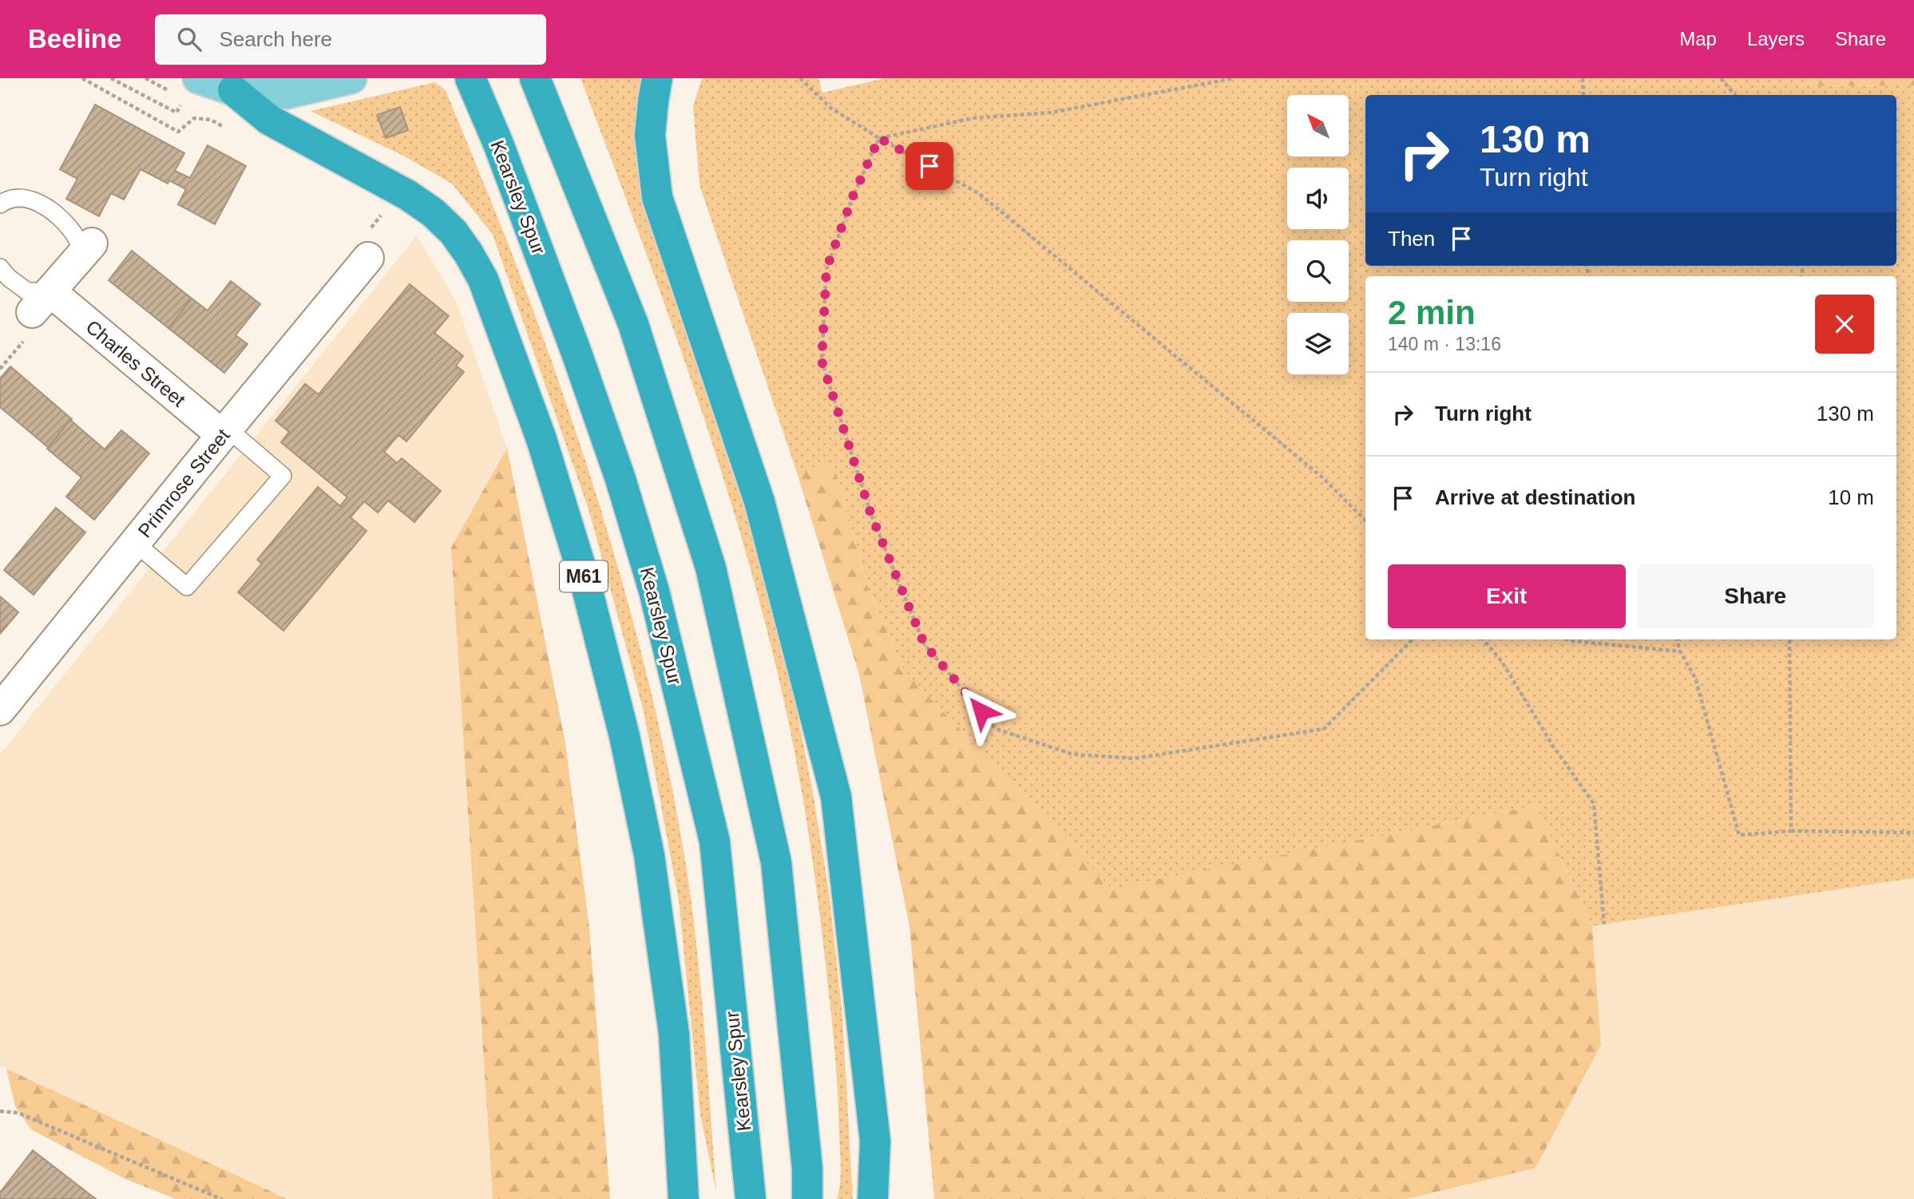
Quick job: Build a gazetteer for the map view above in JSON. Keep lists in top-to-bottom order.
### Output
{
  "streets": {
    "highway": ["Kearsley Spur", "M61"],
    "street": ["Charles Street", "Primrose Street"]
  },
  "crossings": [
    ["Charles Street", "Primrose Street"]
  ],
  "north": "top left",
  "page": {
    "header": "Beeline",
    "search": "Search here",
    "nav": ["Map", "Layers", "Share"],
    "turn": ["130 m", "Turn right"],
    "then": "Then",
    "heading": ["2 min", "140 m · 13:16"],
    "list": [
      {
        "name": "Turn right",
        "value": "130 m"
      },
      {
        "name": "Arrive at destination",
        "value": "10 m"
      }
    ],
    "buttons": ["Exit", "Share"]
  }
}
